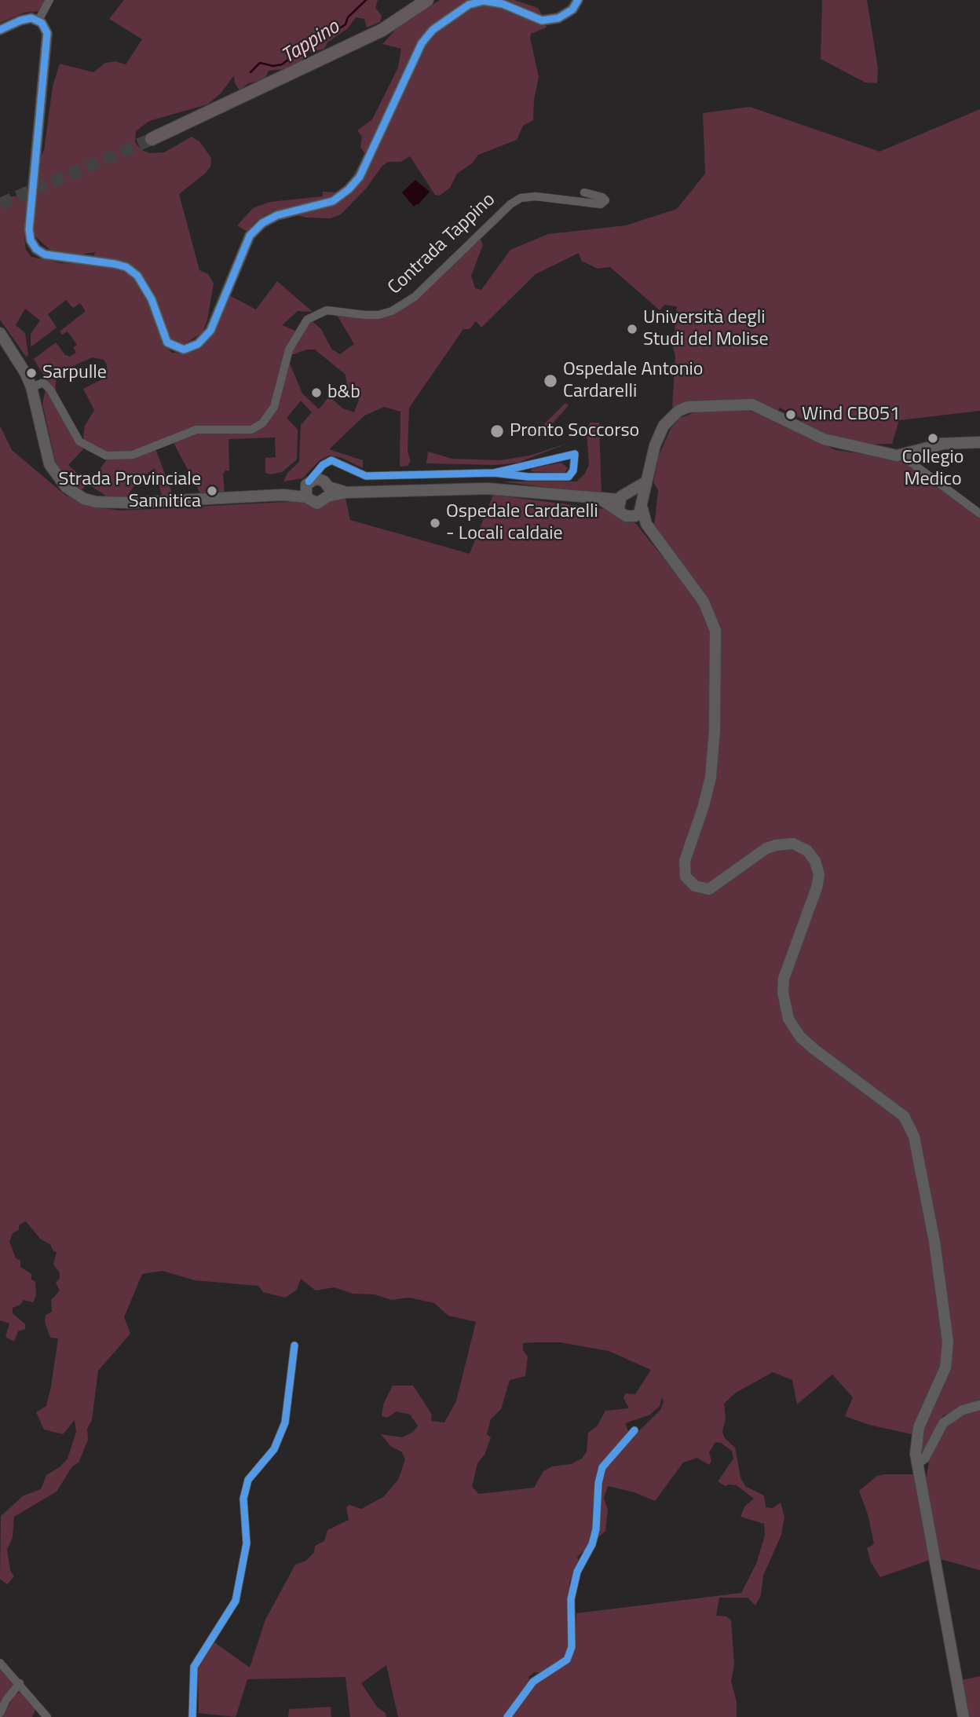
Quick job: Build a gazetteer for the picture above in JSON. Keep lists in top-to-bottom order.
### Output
{
  "streets": {
    "street": ["Contrada Tappino"]
  },
  "water": ["Tappino"],
  "places": [
    "Università degli Studi del Molise",
    "Sarpulle",
    "Ospedale Antonio Cardarelli",
    "b&b",
    "Wind CB051",
    "Pronto Soccorso",
    "Collegio Medico",
    "Strada Provinciale Sannitica",
    "Ospedale Cardarelli - Locali caldaie"
  ]
}
